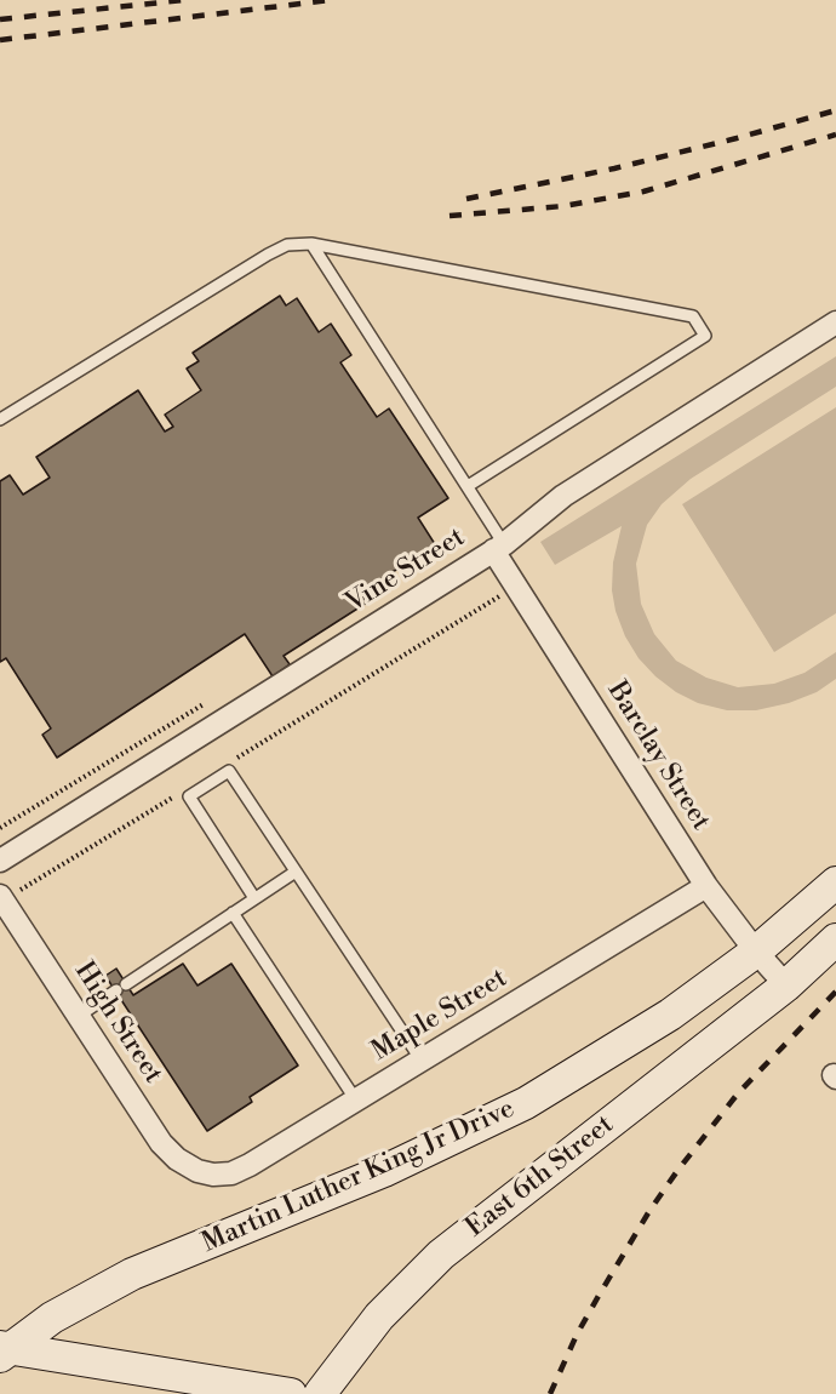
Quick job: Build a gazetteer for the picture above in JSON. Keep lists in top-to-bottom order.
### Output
{
  "streets": {
    "main road": ["Martin Luther King Jr Drive", "East 6th Street"],
    "street": [
      "Vine Street",
      "Barclay Street",
      "Maple Street",
      "High Street"
    ]
  },
  "crossings": [
    ["Vine Street", "Barclay Street"],
    ["Barclay Street", "Maple Street"],
    ["Barclay Street", "Martin Luther King Jr Drive"],
    ["Barclay Street", "East 6th Street"],
    ["Maple Street", "High Street"]
  ]
}
